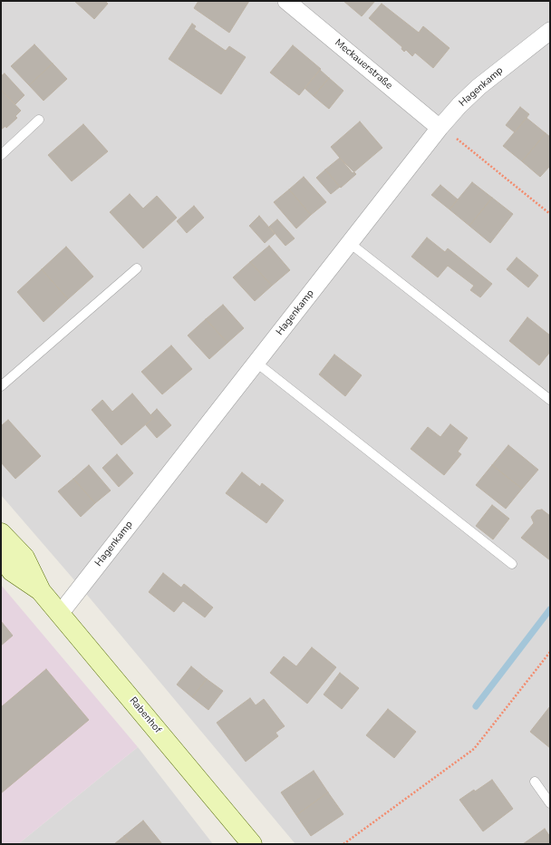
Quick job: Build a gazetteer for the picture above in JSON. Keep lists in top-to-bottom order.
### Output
{
  "streets": {
    "street": ["Meckauerstraße", "Hagenkamp", "Rabenhof"]
  },
  "crossings": [
    ["Meckauerstraße", "Hagenkamp"],
    ["Hagenkamp", "Rabenhof"]
  ]
}
